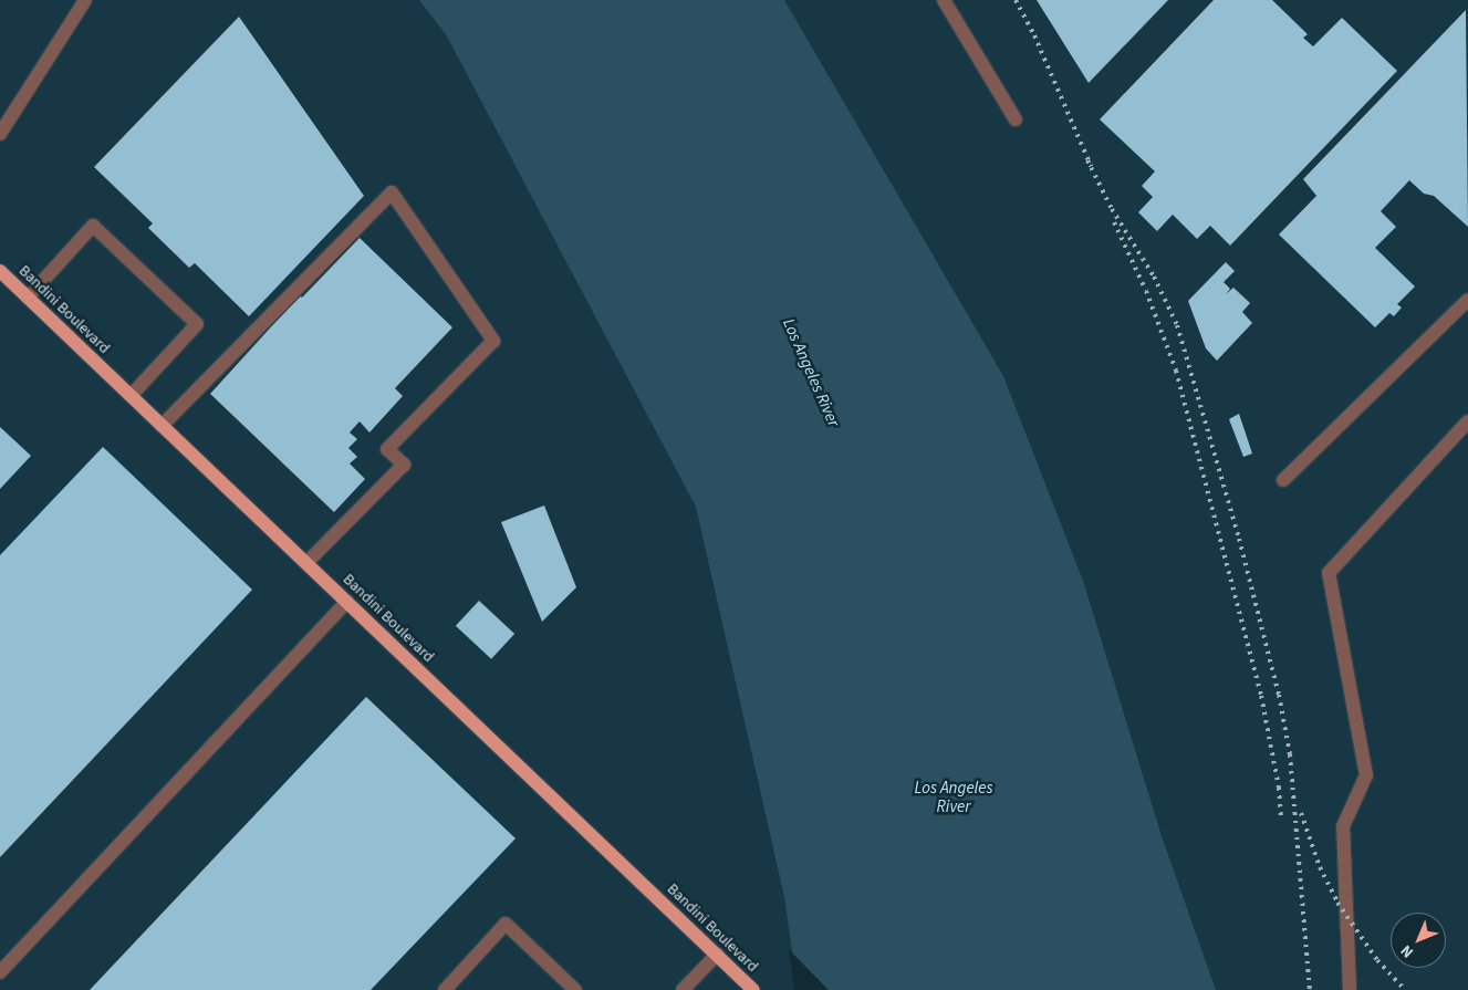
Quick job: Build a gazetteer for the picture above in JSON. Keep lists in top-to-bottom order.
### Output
{
  "streets": {
    "main road": ["Bandini Boulevard"]
  },
  "water": ["Los Angeles River"],
  "north": "bottom left"
}
